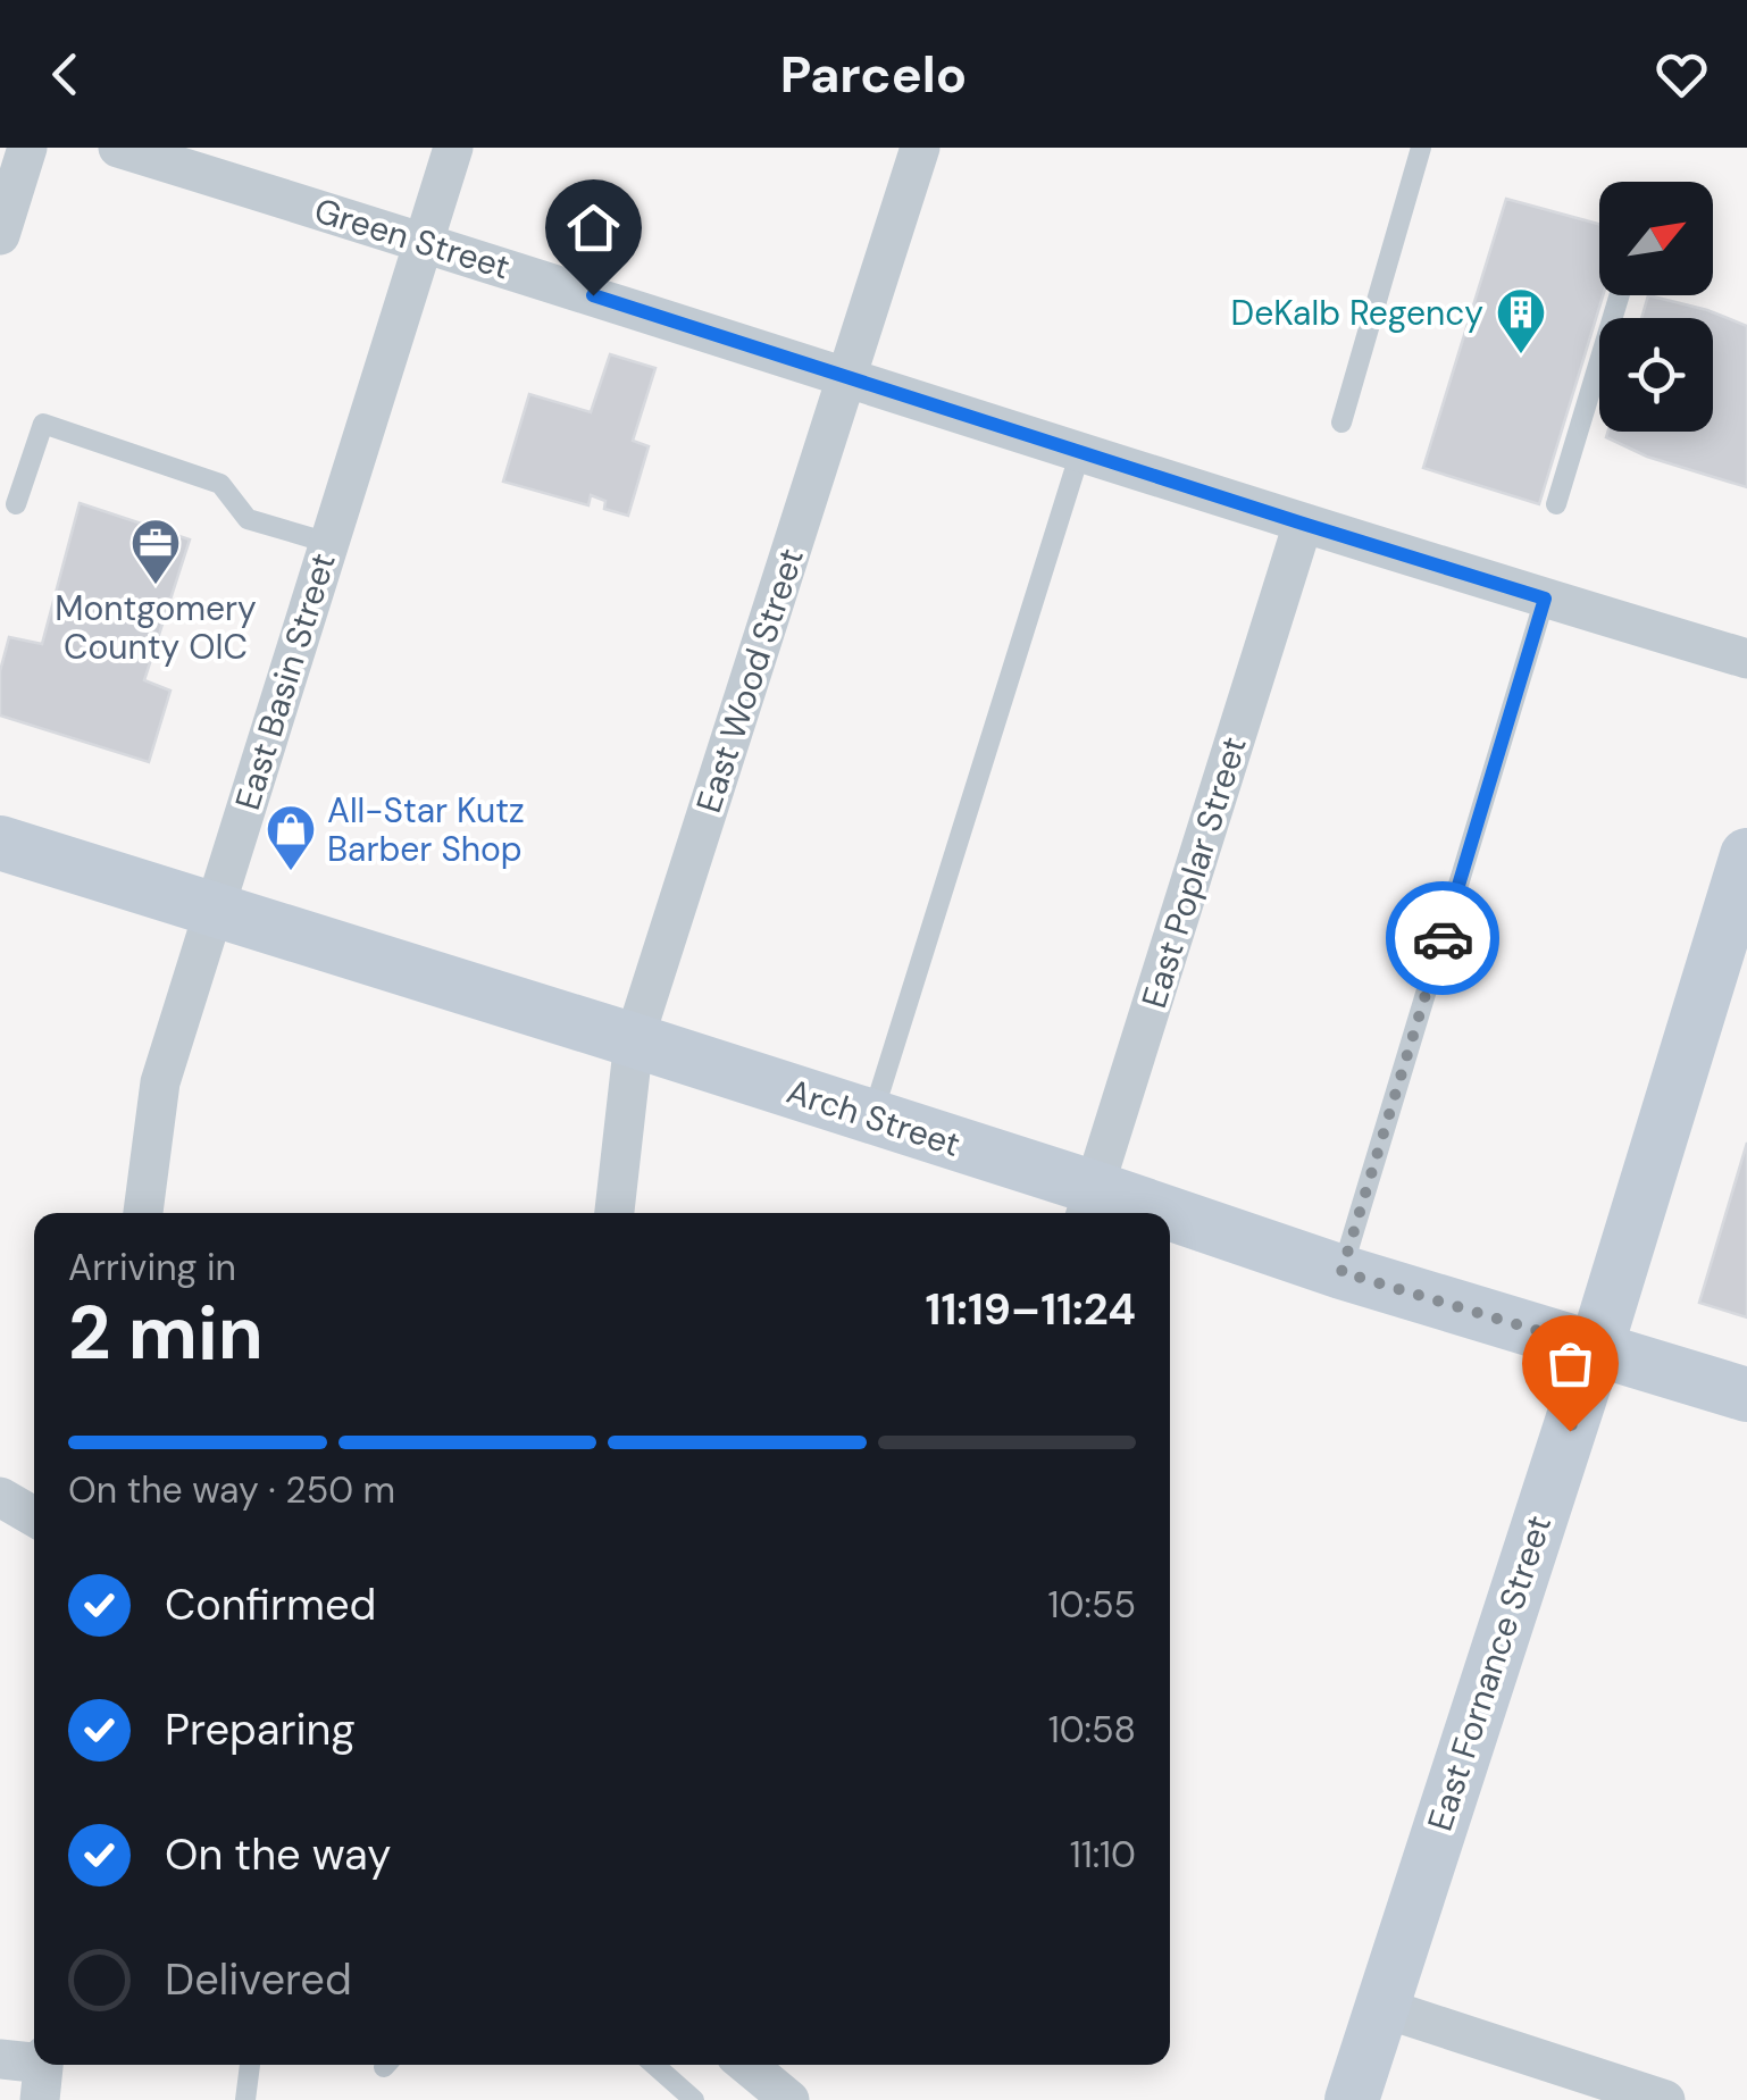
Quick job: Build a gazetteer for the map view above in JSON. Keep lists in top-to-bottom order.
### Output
{
  "streets": {
    "street": [
      "Green Street",
      "East Wood Street",
      "East Basin Street",
      "East Poplar Street",
      "Arch Street",
      "East Fornance Street"
    ]
  },
  "crossings": [
    ["Green Street", "East Wood Street"],
    ["Green Street", "East Basin Street"],
    ["Green Street", "East Poplar Street"],
    ["East Wood Street", "Arch Street"],
    ["East Basin Street", "Arch Street"],
    ["East Poplar Street", "Arch Street"],
    ["Arch Street", "East Fornance Street"]
  ],
  "places": {
    "building": ["DeKalb Regency"],
    "office": ["Montgomery County OIC"],
    "shop": ["All-Star Kutz Barber Shop"]
  },
  "north": "top right",
  "page": {
    "header": "Parcelo",
    "heading": ["2 min", "Arriving in", "11:19–11:24"],
    "bar": "On the way · 250 m",
    "list": [
      ["Confirmed", "10:55"],
      ["Preparing", "10:58"],
      ["On the way", "11:10"],
      "Delivered"
    ]
  }
}
